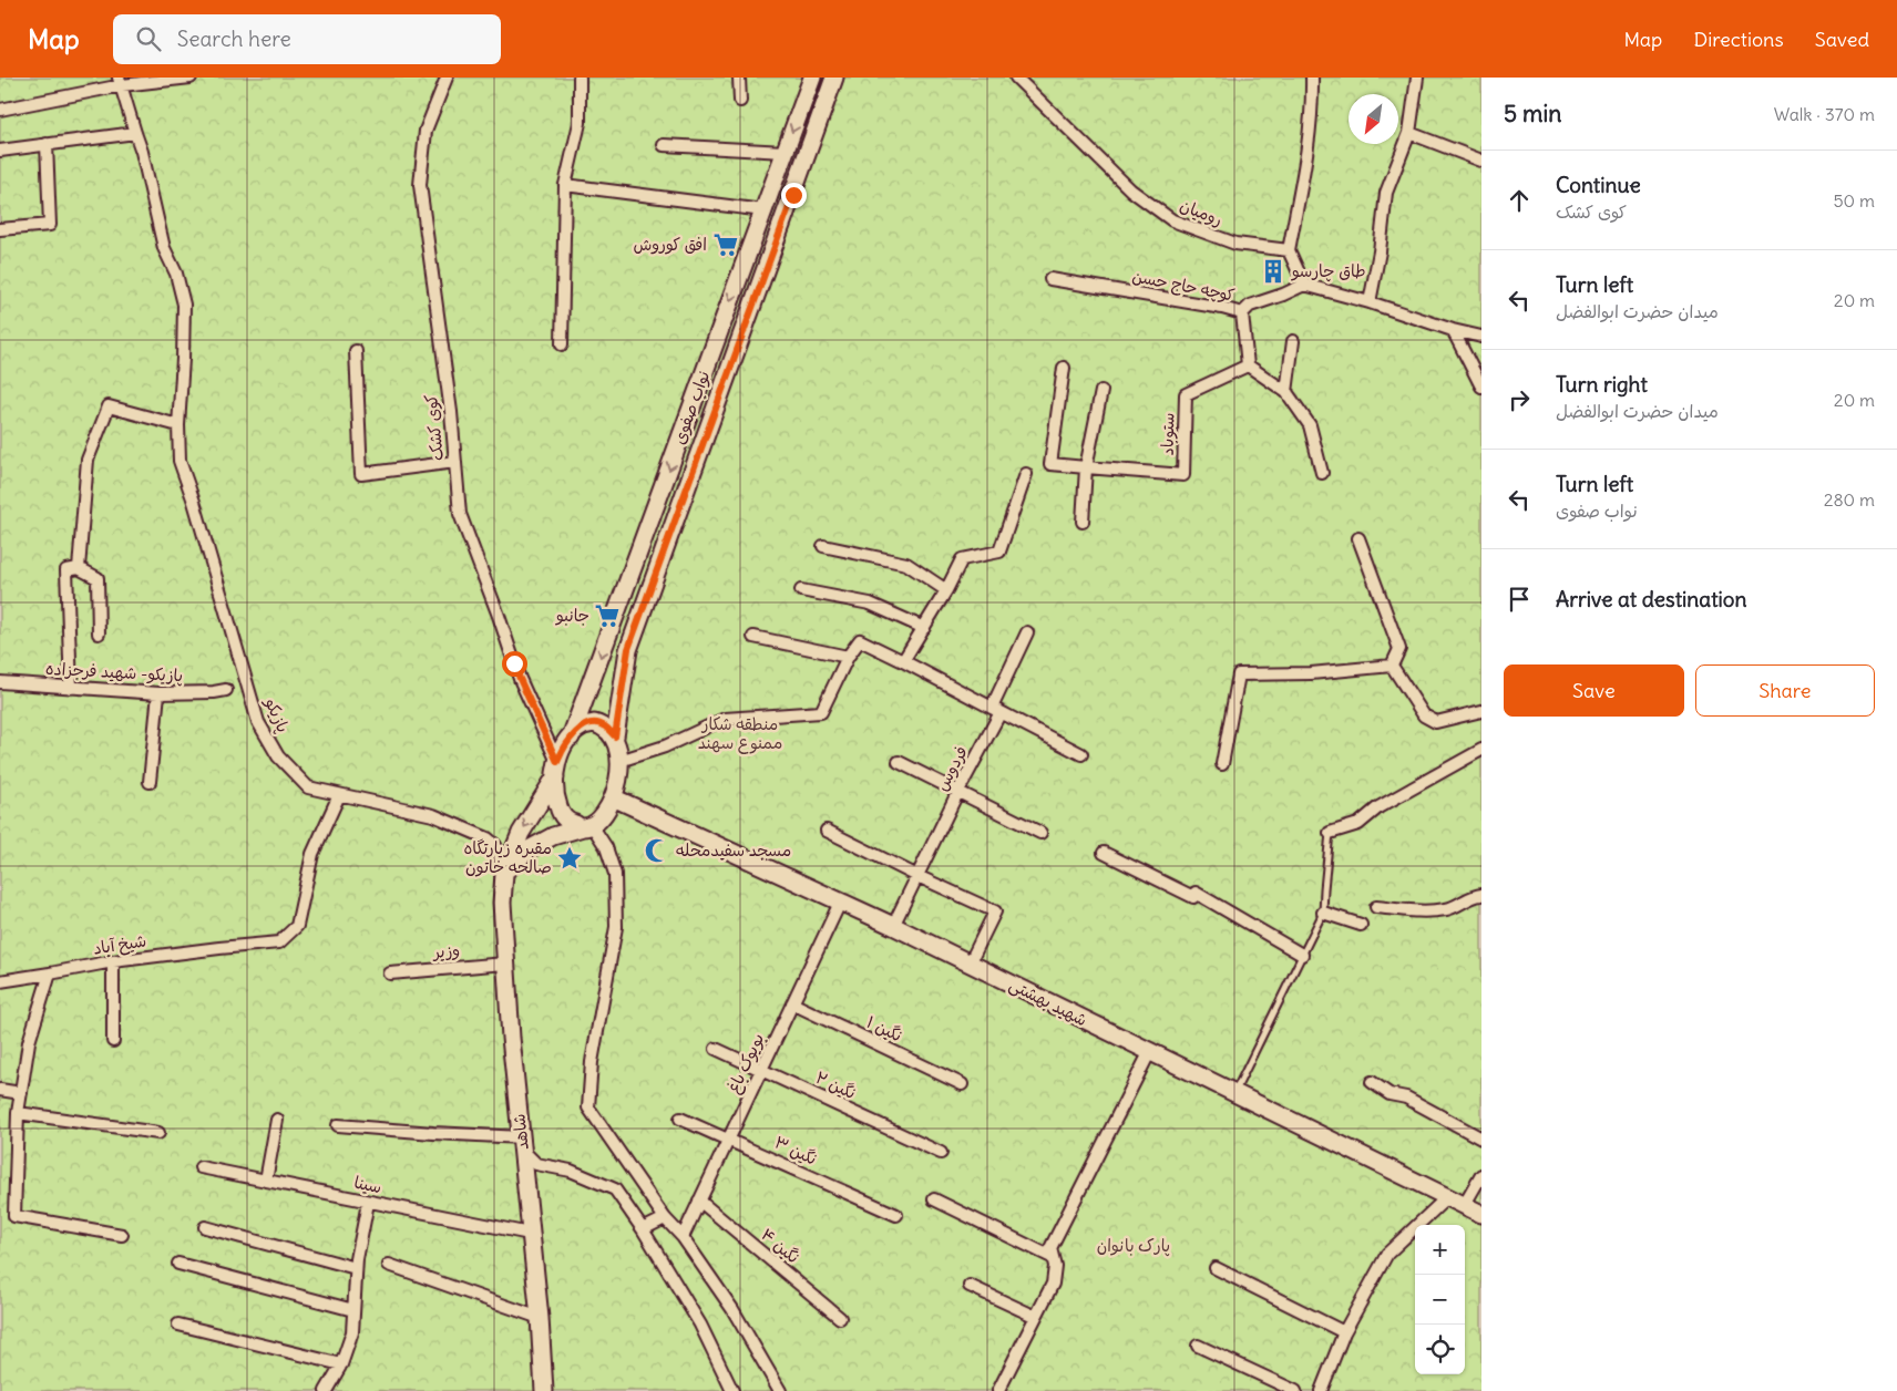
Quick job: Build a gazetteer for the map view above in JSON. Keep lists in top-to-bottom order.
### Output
{
  "streets": {
    "street": [
      "رومیان",
      "کوچه حاج حسن",
      "نواب صفوی",
      "کوی کشک",
      "ستوباد",
      "پازیکو- شهید فرجزاده",
      "پازیکو",
      "فردوس",
      "شیخ آباد",
      "وزیر",
      "شهید بهشتی",
      "نگین ۱",
      "بویوک باغ",
      "نگین ۲",
      "شاهد",
      "نگین ۳",
      "سینا",
      "نگین ۴"
    ]
  },
  "crossings": [
    ["نواب صفوی", "کوی کشک"],
    ["نواب صفوی", "شهید بهشتی"],
    ["نواب صفوی", "شاهد"],
    ["کوی کشک", "شهید بهشتی"],
    ["کوی کشک", "شاهد"],
    ["پازیکو", "شیخ آباد"],
    ["پازیکو", "شاهد"],
    ["فردوس", "شهید بهشتی"],
    ["وزیر", "شاهد"],
    ["شهید بهشتی", "بویوک باغ"],
    ["شهید بهشتی", "شاهد"],
    ["نگین ۱", "بویوک باغ"],
    ["بویوک باغ", "نگین ۲"],
    ["بویوک باغ", "نگین ۳"],
    ["بویوک باغ", "نگین ۴"],
    ["شاهد", "سینا"]
  ],
  "parks": ["منطقه شکار ممنوع سهند", "پارک بانوان"],
  "places": {
    "supermarket": ["افق کوروش", "جانبو"],
    "building": ["طاق چارسو"],
    "mosque": ["مسجد سفیدمحله"],
    "place": ["مقبره زیارتگاه صالحه خاتون"]
  },
  "north": "bottom left",
  "page": {
    "header": "Map",
    "search": "Search here",
    "nav": ["Map", "Directions", "Saved"],
    "heading": ["5 min", "Walk · 370 m"],
    "list": [
      ["Continue", "کوی کشک", "50 m"],
      ["Turn left", "میدان حضرت ابوالفضل", "20 m"],
      ["Turn right", "میدان حضرت ابوالفضل", "20 m"],
      ["Turn left", "نواب صفوی", "280 m"],
      "Arrive at destination"
    ],
    "buttons": ["Save", "Share"],
    "map_buttons": ["+", "−"]
  }
}
